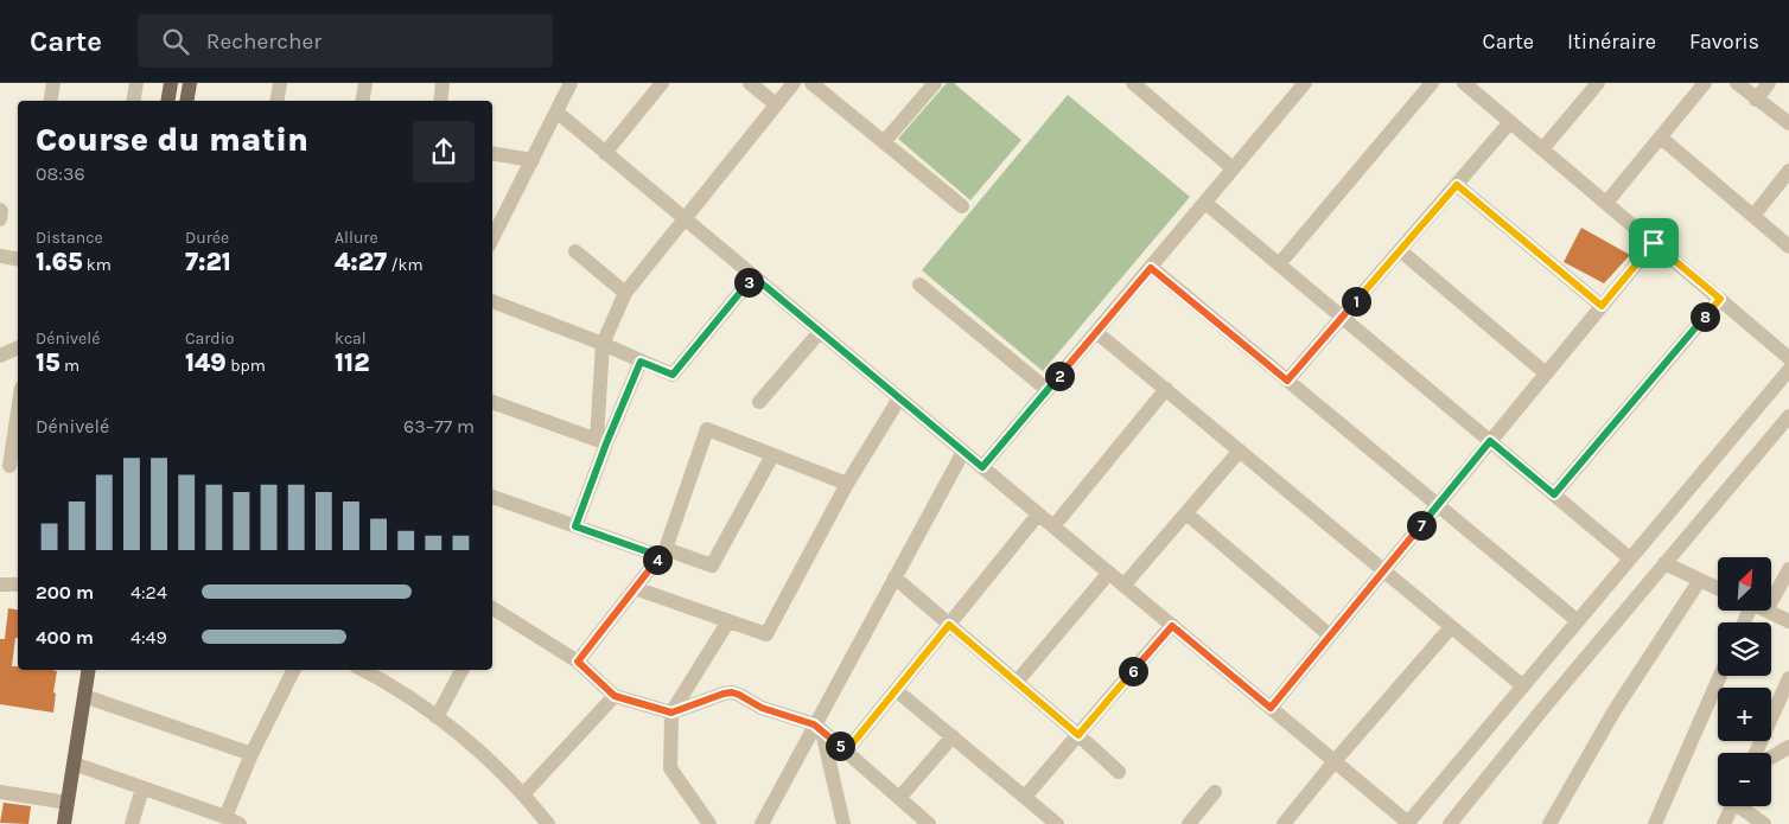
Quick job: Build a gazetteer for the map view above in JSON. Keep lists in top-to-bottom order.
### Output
{
  "north": "top right",
  "page": {
    "header": "Carte",
    "search": "Rechercher",
    "nav": ["Carte", "Itinéraire", "Favoris"],
    "heading": ["Course du matin", "08:36"],
    "stats": [
      ["Distance", "1.65 km"],
      ["Durée", "7:21"],
      ["Allure", "4:27 /km"],
      ["Dénivelé", "15 m"],
      ["Cardio", "149 bpm"],
      ["kcal", "112"]
    ],
    "pins": [
      "3",
      "1",
      "8",
      "2",
      "7",
      "4",
      "6",
      "5"
    ],
    "chart": ["Dénivelé", "63–77 m"],
    "map_buttons": ["+", "−"],
    "list": [
      {
        "name": "200 m",
        "note": "4:24"
      },
      {
        "name": "400 m",
        "note": "4:49"
      }
    ]
  }
}
